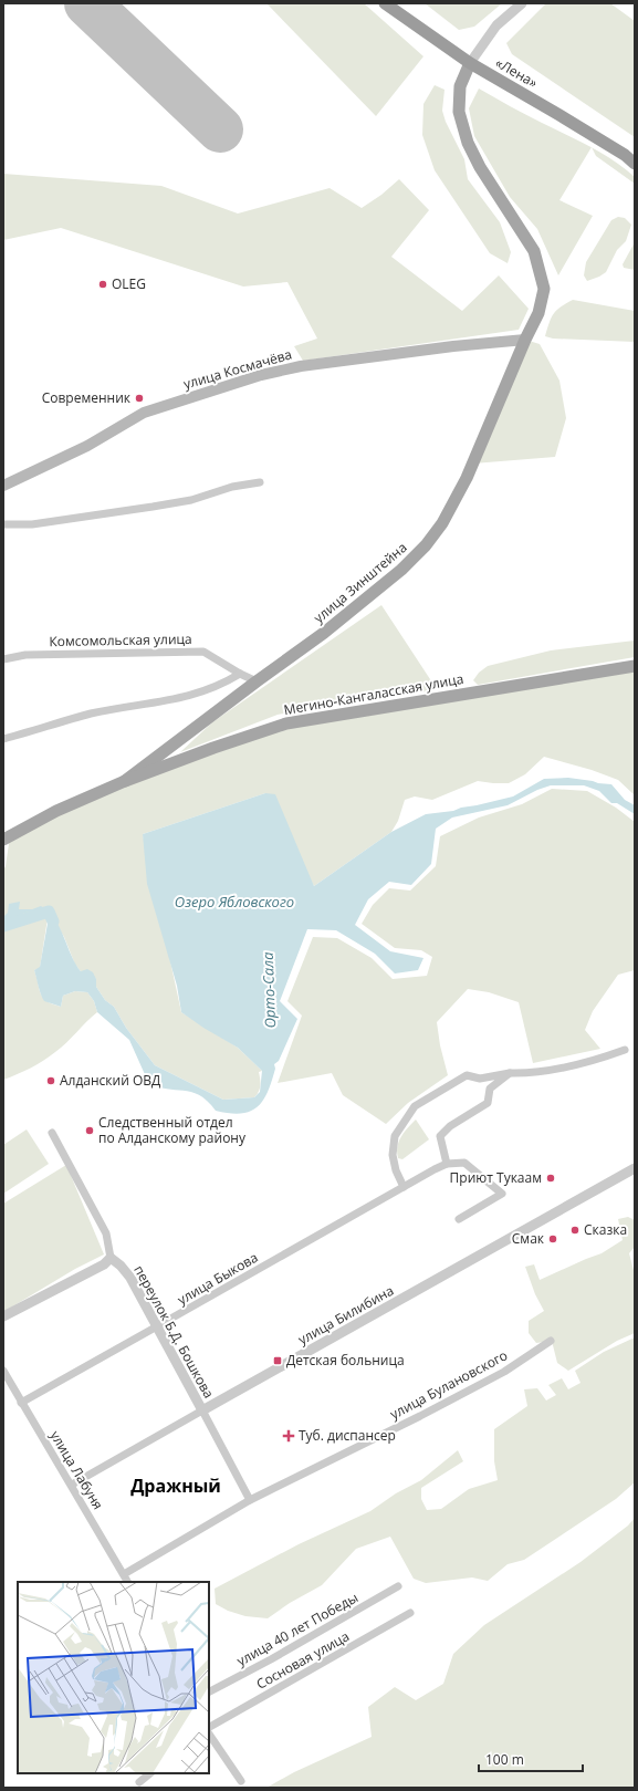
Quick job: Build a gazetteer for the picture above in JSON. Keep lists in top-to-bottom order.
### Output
{
  "streets": {
    "highway": ["«Лена»"],
    "main road": ["улица Космачёва", "улица Зинштейна", "Мегино-Кангаласская улица"],
    "street": [
      "Комсомольская улица",
      "улица Быкова",
      "улица Билибина",
      "переулок Б.Д. Бошкова",
      "улица Булановского",
      "улица Лабуня",
      "улица 40 лет Победы",
      "Сосновая улица"
    ]
  },
  "crossings": [
    ["«Лена»", "улица Зинштейна"],
    ["улица Космачёва", "улица Зинштейна"],
    ["улица Зинштейна", "Комсомольская улица"],
    ["улица Зинштейна", "Мегино-Кангаласская улица"],
    ["Комсомольская улица", "Мегино-Кангаласская улица"],
    ["улица Быкова", "переулок Б.Д. Бошкова"],
    ["улица Быкова", "улица Лабуня"],
    ["улица Билибина", "переулок Б.Д. Бошкова"],
    ["улица Билибина", "улица Лабуня"],
    ["переулок Б.Д. Бошкова", "улица Булановского"],
    ["улица Булановского", "улица Лабуня"]
  ],
  "districts": ["Дражный"],
  "water": ["Озеро Ябловского", "Орто-Сала"],
  "places": {
    "other": [
      "OLEG",
      "Современник",
      "Алданский ОВД",
      "Следственный отдел по Алданскому району",
      "Приют Тукаам",
      "Сказка",
      "Смак"
    ],
    "transit": ["Детская больница"],
    "health": ["Туб. диспансер"]
  },
  "scale_bar": "100 m"
}
